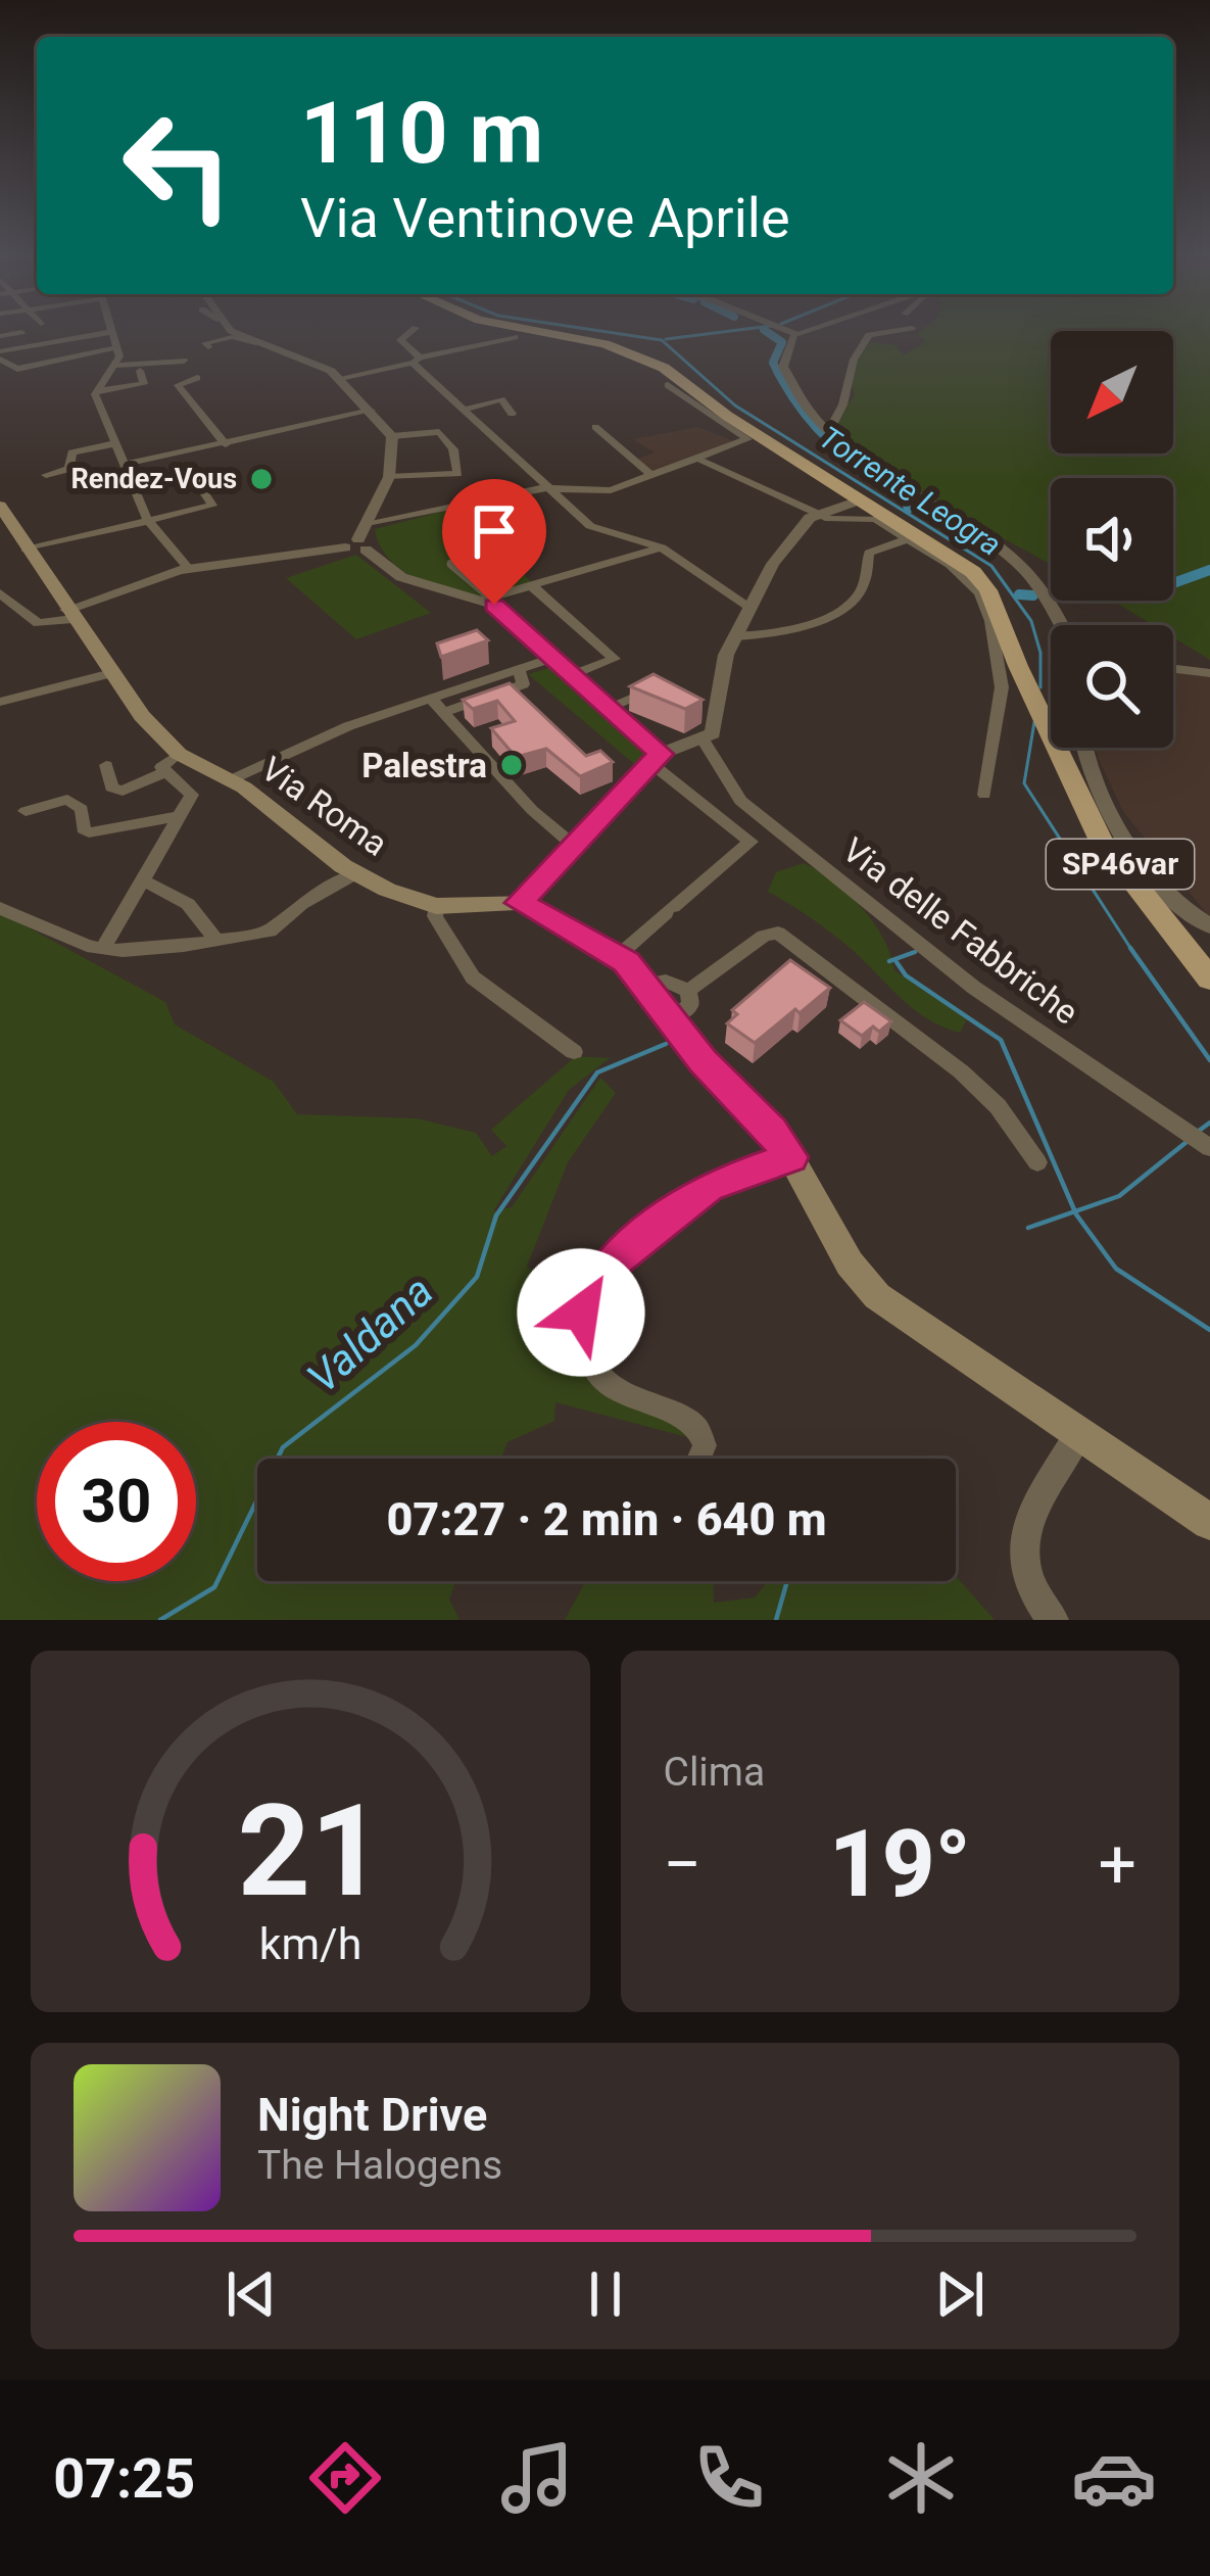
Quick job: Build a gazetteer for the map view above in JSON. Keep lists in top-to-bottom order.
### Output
{
  "streets": {
    "main road": ["Via Roma", "SP46var"],
    "street": ["Via delle Fabbriche"]
  },
  "water": ["Torrente Leogra", "Valdana"],
  "places": ["Rendez-Vous", "Palestra"],
  "north": "bottom left",
  "page": {
    "turn": ["110 m", "Via Ventinove Aprile"],
    "limit": "30",
    "trip": "07:27 · 2 min · 640 m",
    "tile": "Clima",
    "heat": ["−", "19°", "+"],
    "song": ["Night Drive", "The Halogens"],
    "tabs": "07:25",
    "gauge": ["21", "km/h"]
  }
}
